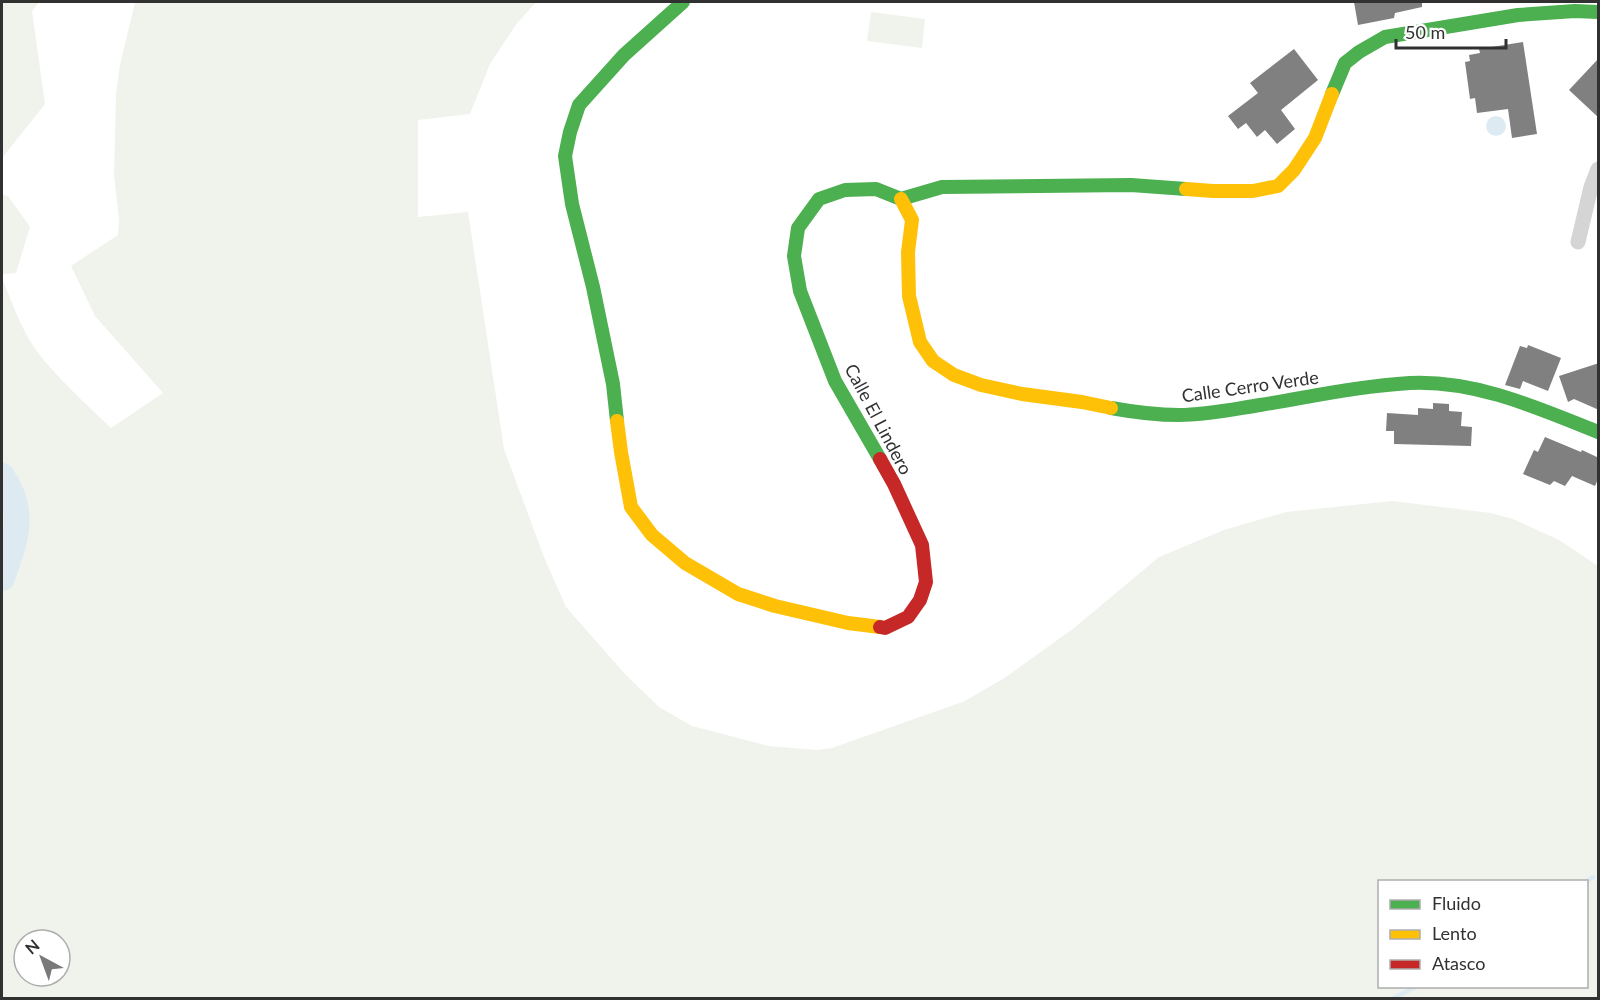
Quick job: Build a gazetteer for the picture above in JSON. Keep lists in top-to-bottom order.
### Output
{
  "streets": {
    "street": ["Calle Cerro Verde", "Calle El Lindero"]
  },
  "crossings": [
    ["Calle Cerro Verde", "Calle El Lindero"]
  ],
  "legend": ["Fluido", "Lento", "Atasco"],
  "scale_bar": "50 m",
  "north": "top left"
}
